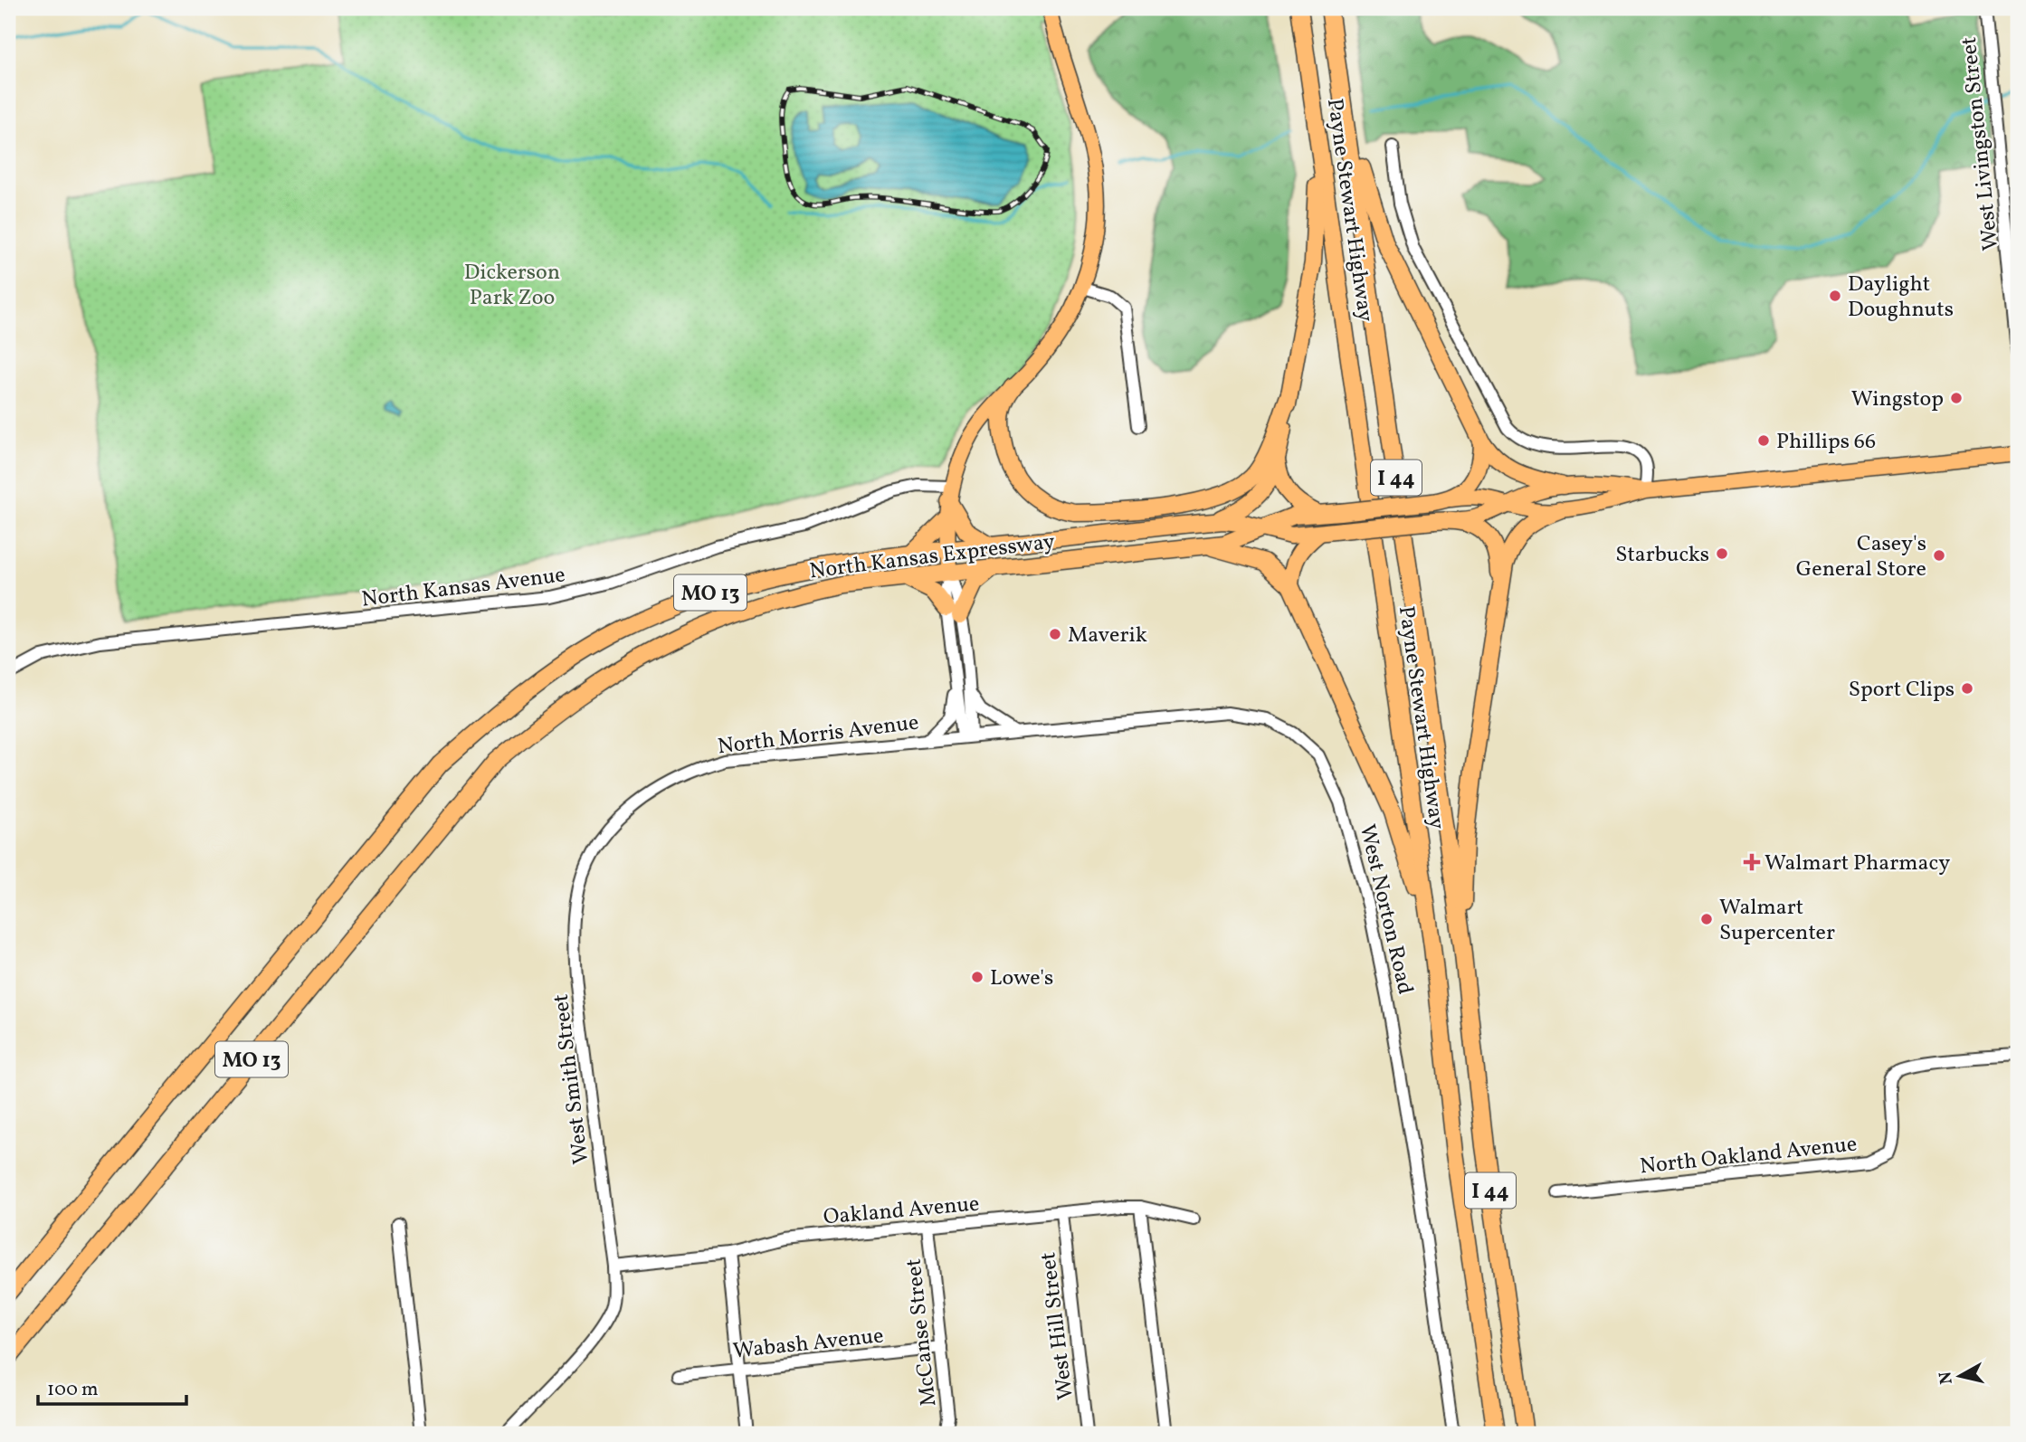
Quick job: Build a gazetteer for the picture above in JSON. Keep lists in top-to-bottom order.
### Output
{
  "streets": {
    "highway": [
      "Payne Stewart Highway",
      "I 44",
      "North Kansas Expressway",
      "MO 13"
    ],
    "street": [
      "West Livingston Street",
      "North Kansas Avenue",
      "North Morris Avenue",
      "West Norton Road",
      "West Smith Street",
      "North Oakland Avenue",
      "Oakland Avenue",
      "West Hill Street",
      "McCanse Street",
      "Wabash Avenue"
    ]
  },
  "crossings": [
    ["North Morris Avenue", "West Norton Road"],
    ["North Morris Avenue", "West Smith Street"],
    ["West Smith Street", "Oakland Avenue"],
    ["Oakland Avenue", "West Hill Street"],
    ["Oakland Avenue", "McCanse Street"],
    ["McCanse Street", "Wabash Avenue"]
  ],
  "parks": ["Dickerson Park Zoo"],
  "places": {
    "other": [
      "Daylight Doughnuts",
      "Wingstop",
      "Phillips 66",
      "Starbucks",
      "Casey's General Store",
      "Maverik",
      "Sport Clips",
      "Walmart Supercenter",
      "Lowe's"
    ],
    "health": ["Walmart Pharmacy"]
  },
  "scale_bar": "100 m",
  "north": "left"
}
